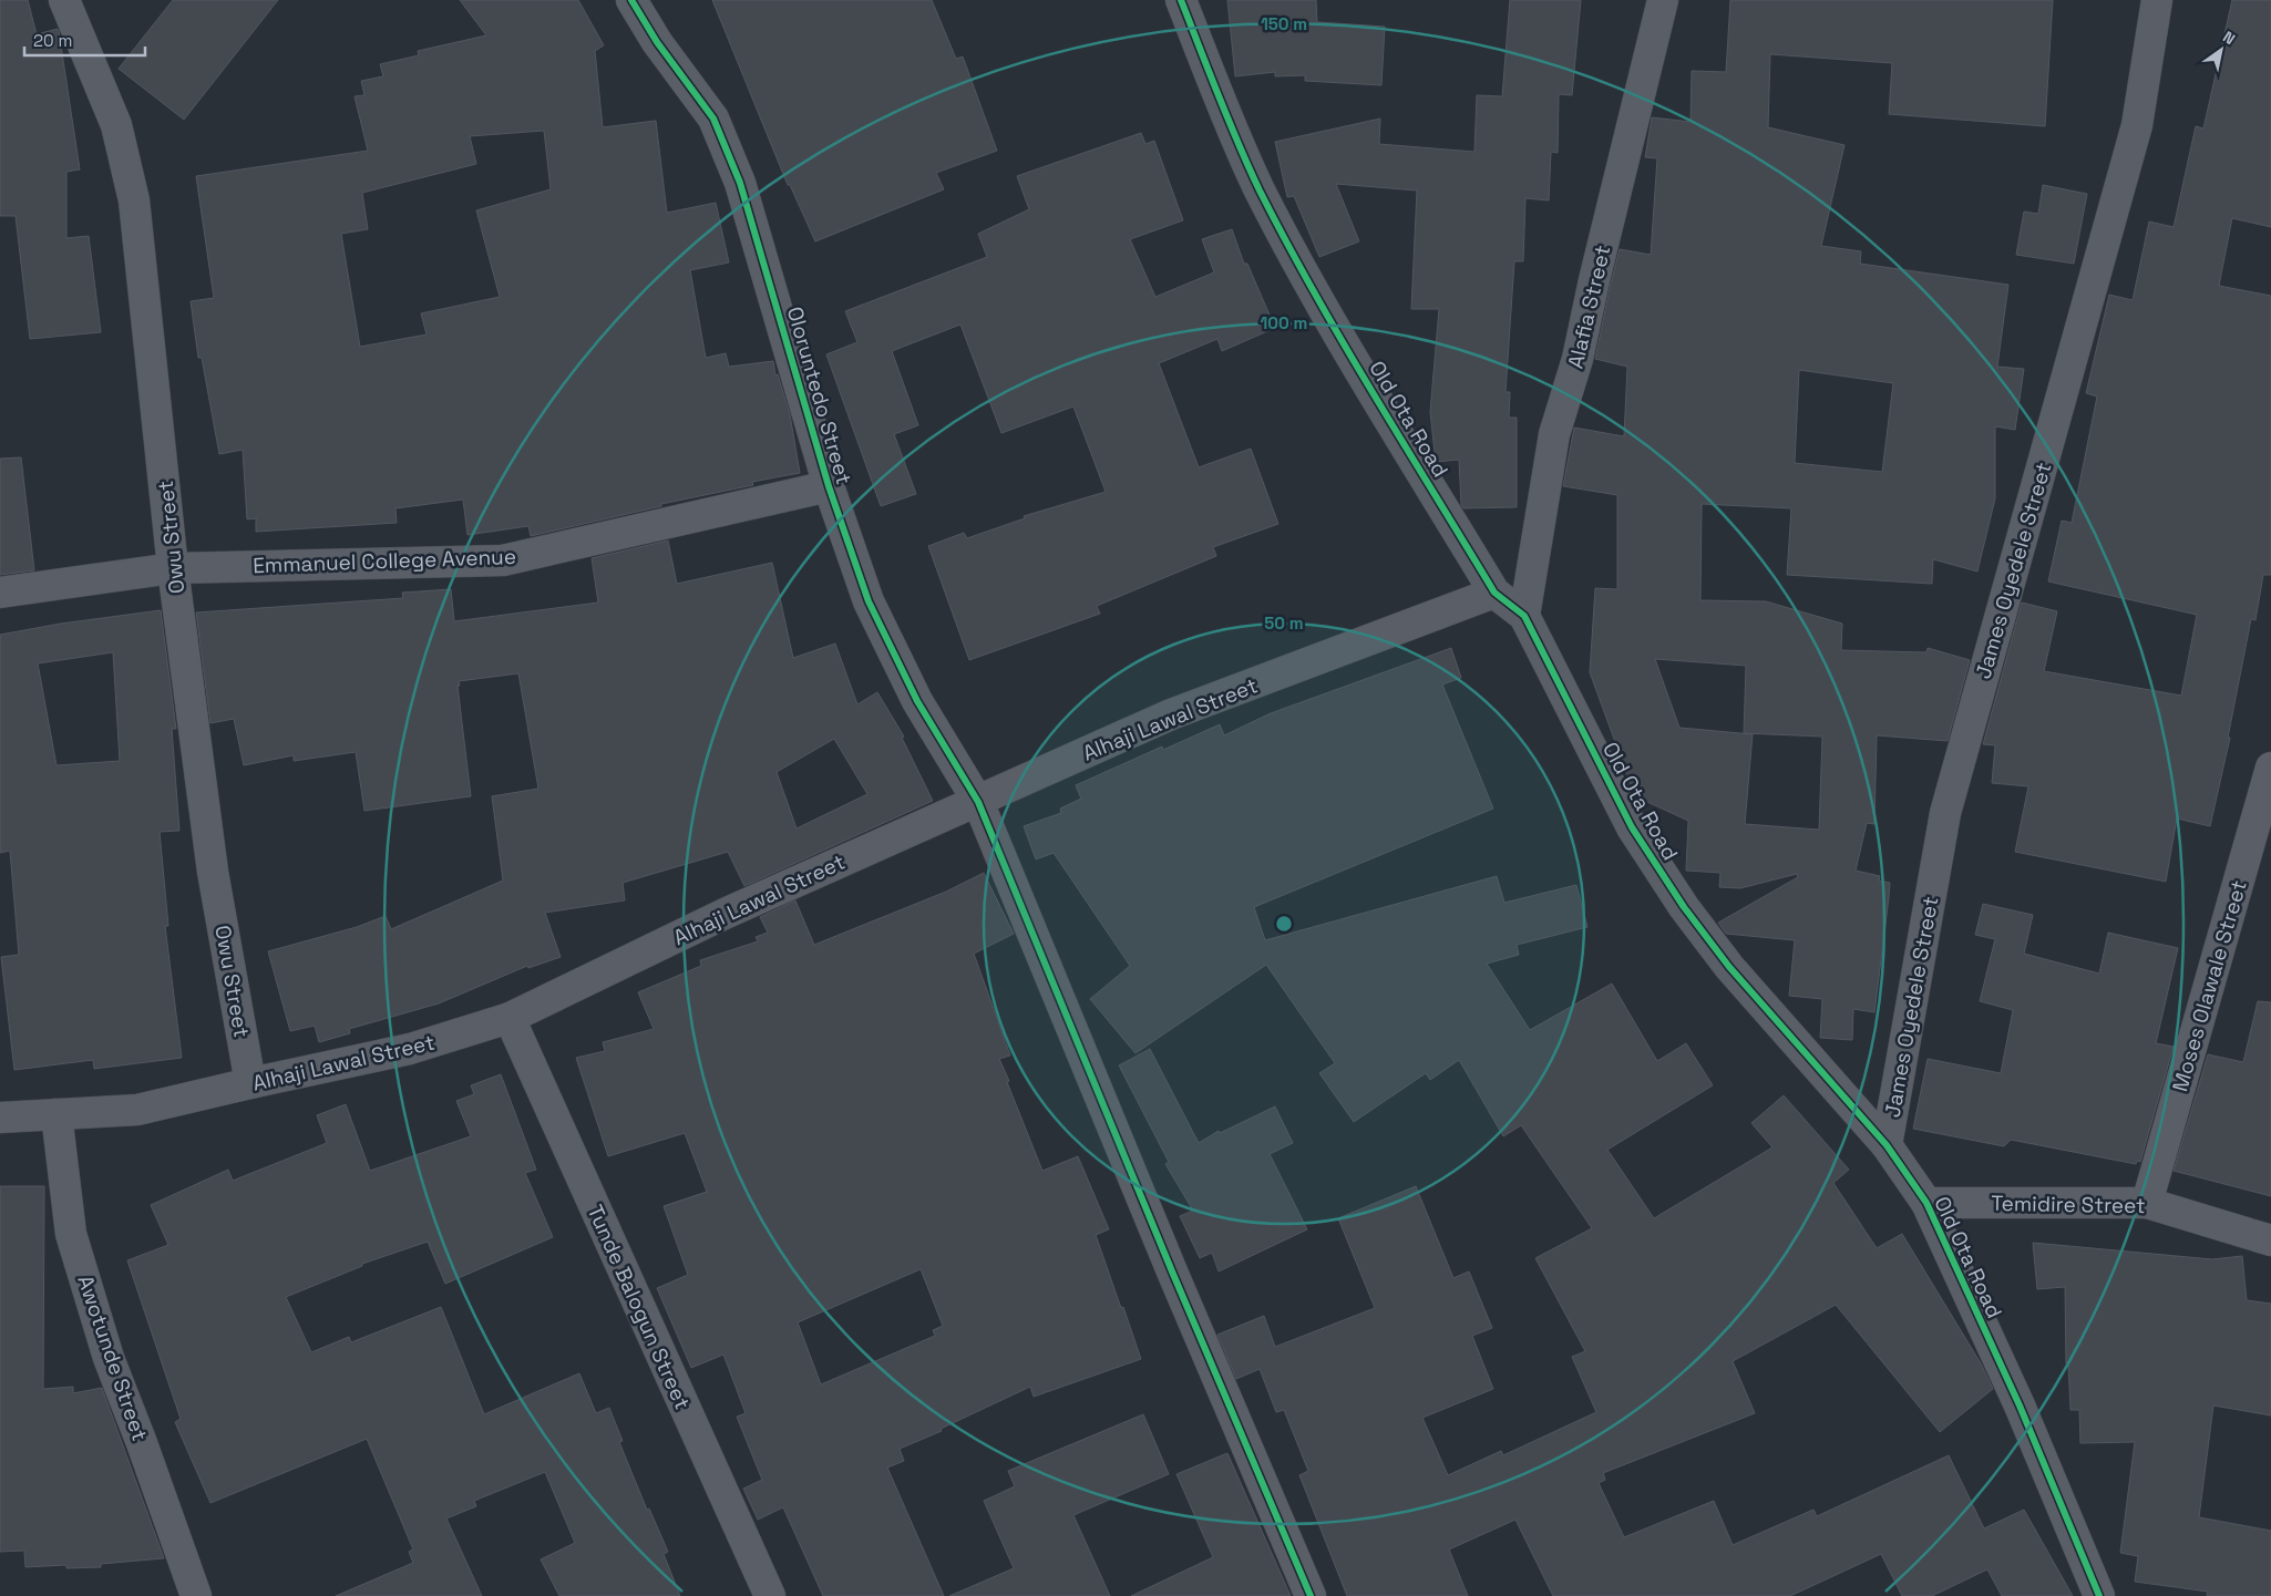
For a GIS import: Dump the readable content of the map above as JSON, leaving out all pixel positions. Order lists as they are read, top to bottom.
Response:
{
  "streets": {
    "street": [
      "Alafia Street",
      "Oloruntedo Street",
      "Old Ota Road",
      "Owu Street",
      "Emmanuel College Avenue",
      "James Oyedele Street",
      "Alhaji Lawal Street",
      "Moses Olawale Street",
      "Temidire Street",
      "Tunde Balogun Street",
      "Awotunde Street"
    ]
  },
  "crossings": [
    ["Alafia Street", "Old Ota Road"],
    ["Oloruntedo Street", "Emmanuel College Avenue"],
    ["Oloruntedo Street", "Alhaji Lawal Street"],
    ["Old Ota Road", "James Oyedele Street"],
    ["Old Ota Road", "Alhaji Lawal Street"],
    ["Old Ota Road", "Temidire Street"],
    ["Owu Street", "Emmanuel College Avenue"],
    ["Owu Street", "Alhaji Lawal Street"],
    ["Alhaji Lawal Street", "Tunde Balogun Street"],
    ["Alhaji Lawal Street", "Awotunde Street"],
    ["Moses Olawale Street", "Temidire Street"]
  ],
  "scale_bar": "20 m",
  "north": "top right",
  "rings": ["150 m", "100 m", "50 m"]
}
